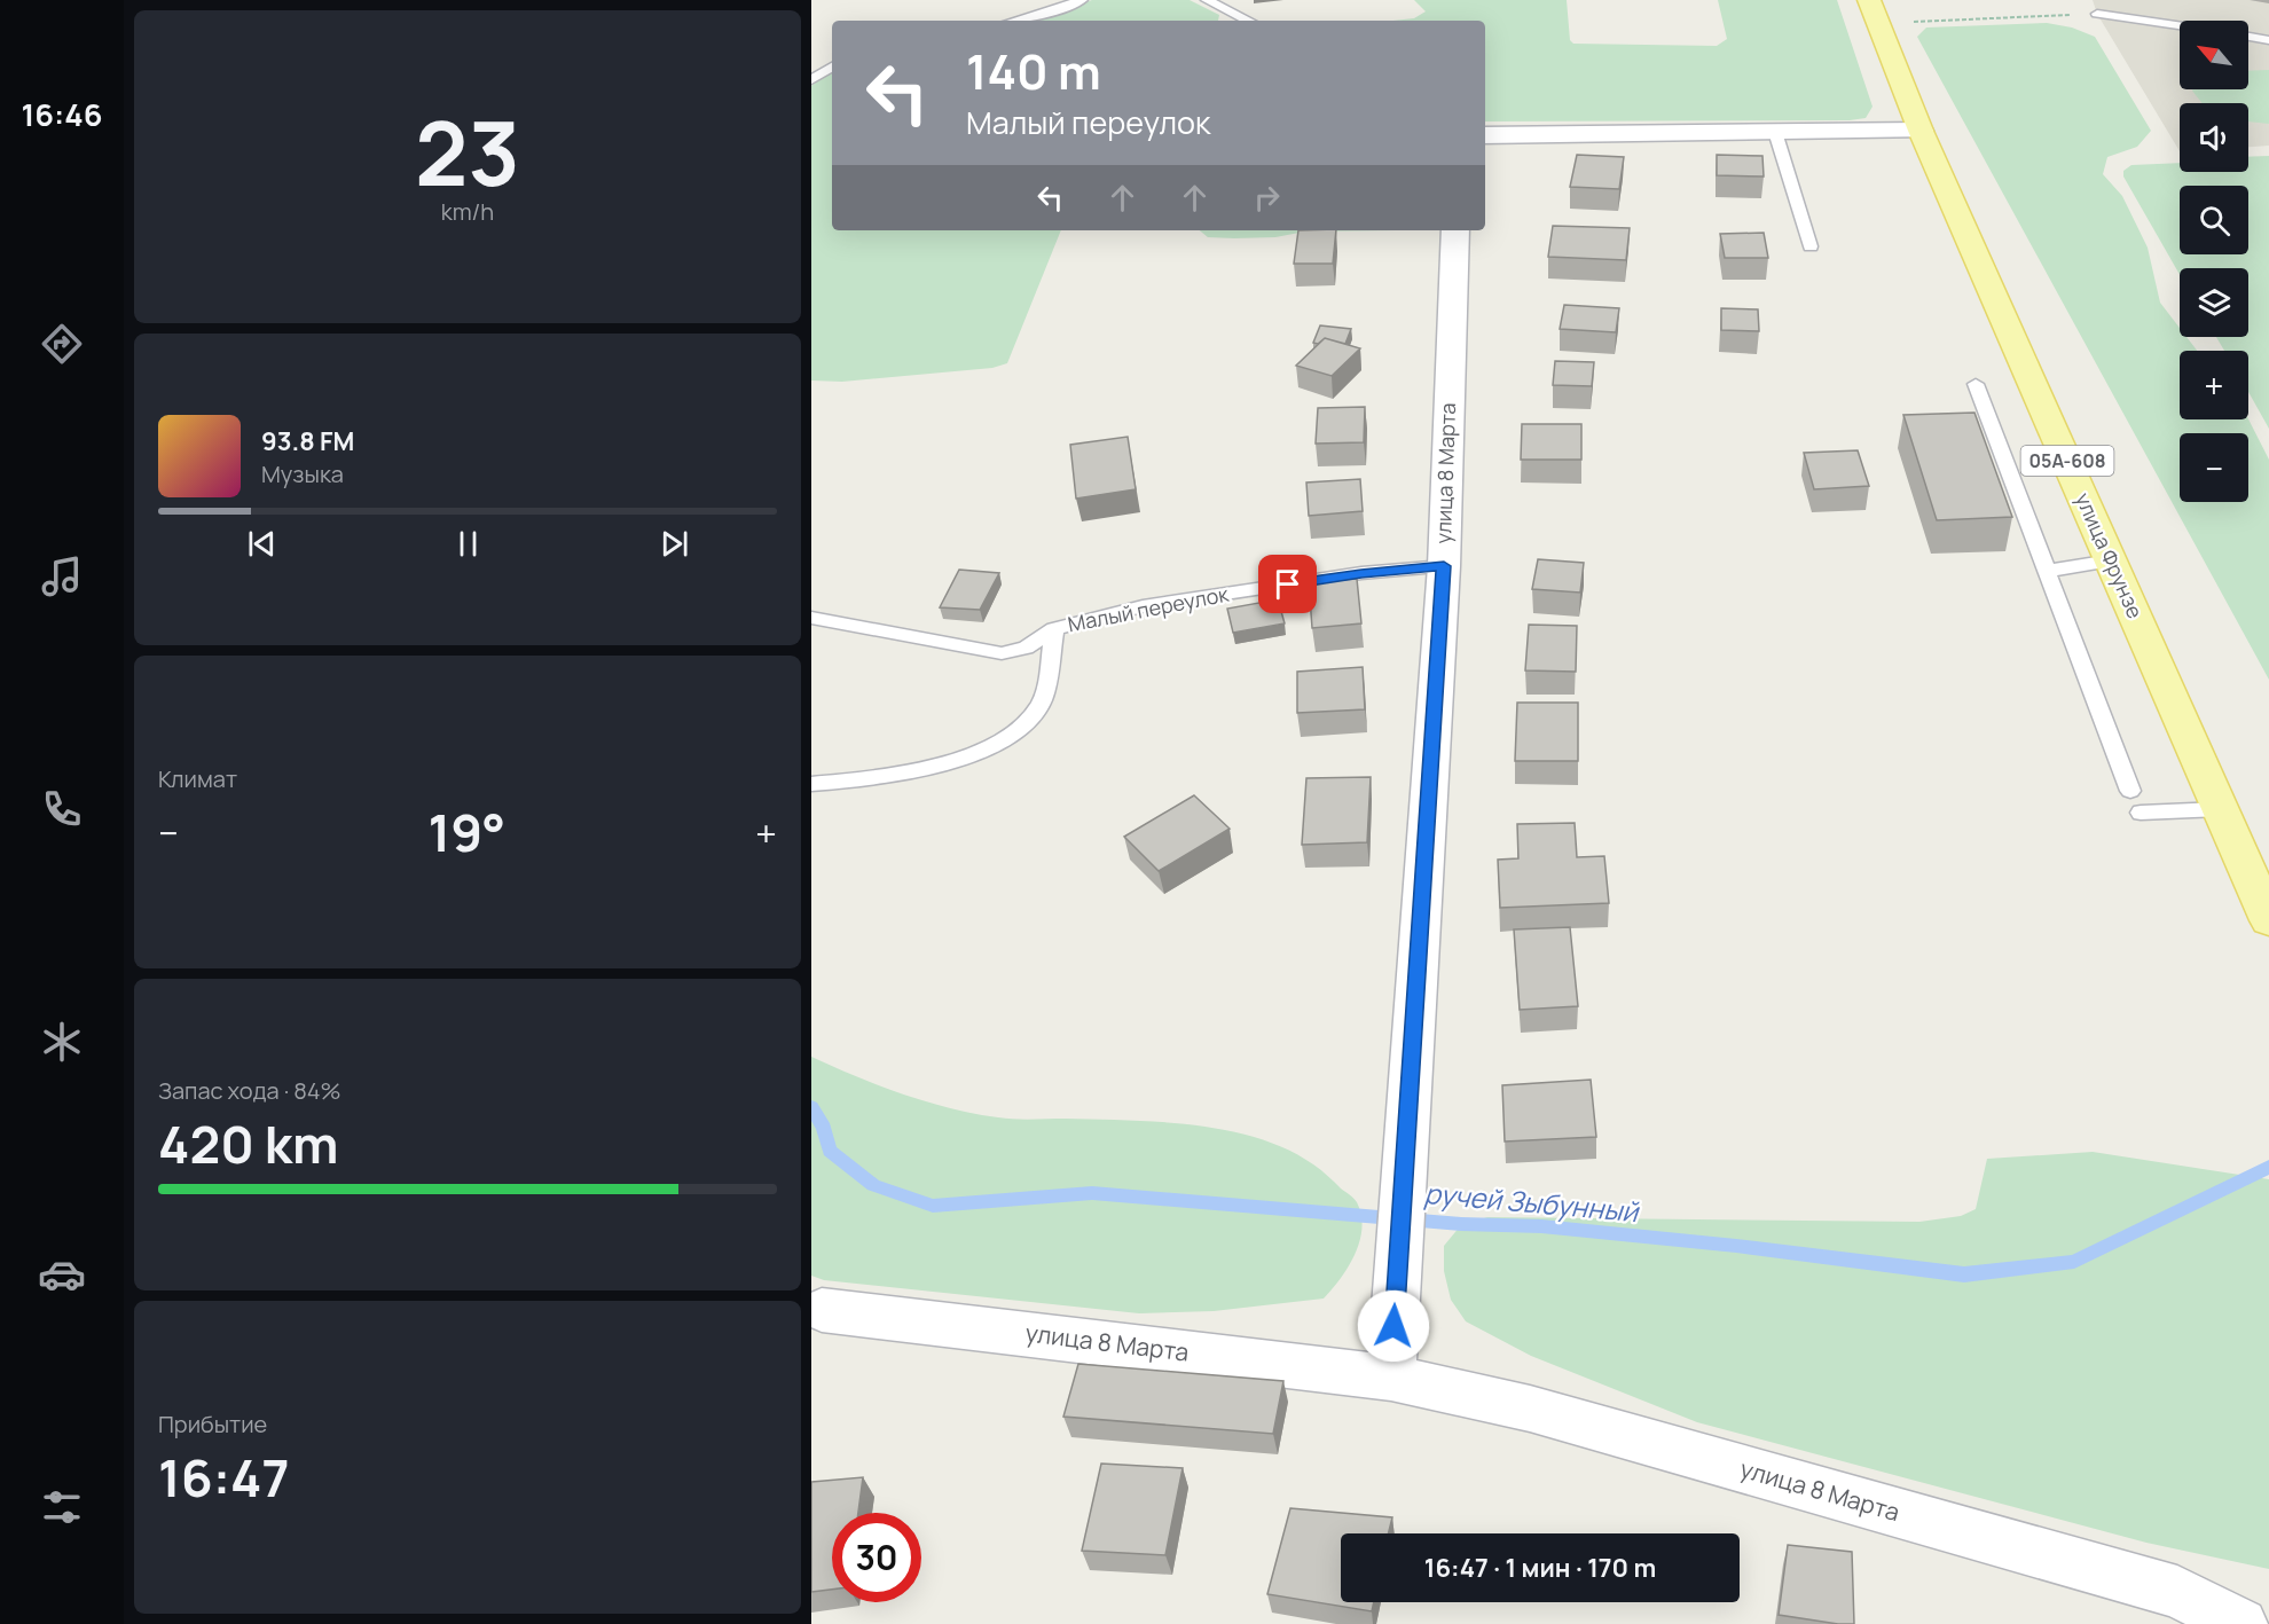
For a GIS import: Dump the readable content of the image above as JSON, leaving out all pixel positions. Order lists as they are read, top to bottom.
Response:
{
  "streets": {
    "main road": ["05А-608", "улица Фрунзе"],
    "street": ["улица 8 Марта"],
    "lane": ["Малый переулок"]
  },
  "crossings": [
    ["улица 8 Марта", "Малый переулок"]
  ],
  "water": ["ручей Зыбунный"],
  "north": "top left",
  "page": {
    "tabs": "16:46",
    "tile": [
      ["23", "km/h"],
      "Климат",
      ["Запас хода · 84%", "420 km"],
      ["Прибытие", "16:47"]
    ],
    "map_buttons": ["+", "−"],
    "turn": ["140 m", "Малый переулок"],
    "song": ["93.8 FM", "Музыка"],
    "heat": ["−", "19°", "+"],
    "limit": "30",
    "trip": "16:47 · 1 мин · 170 m"
  }
}
